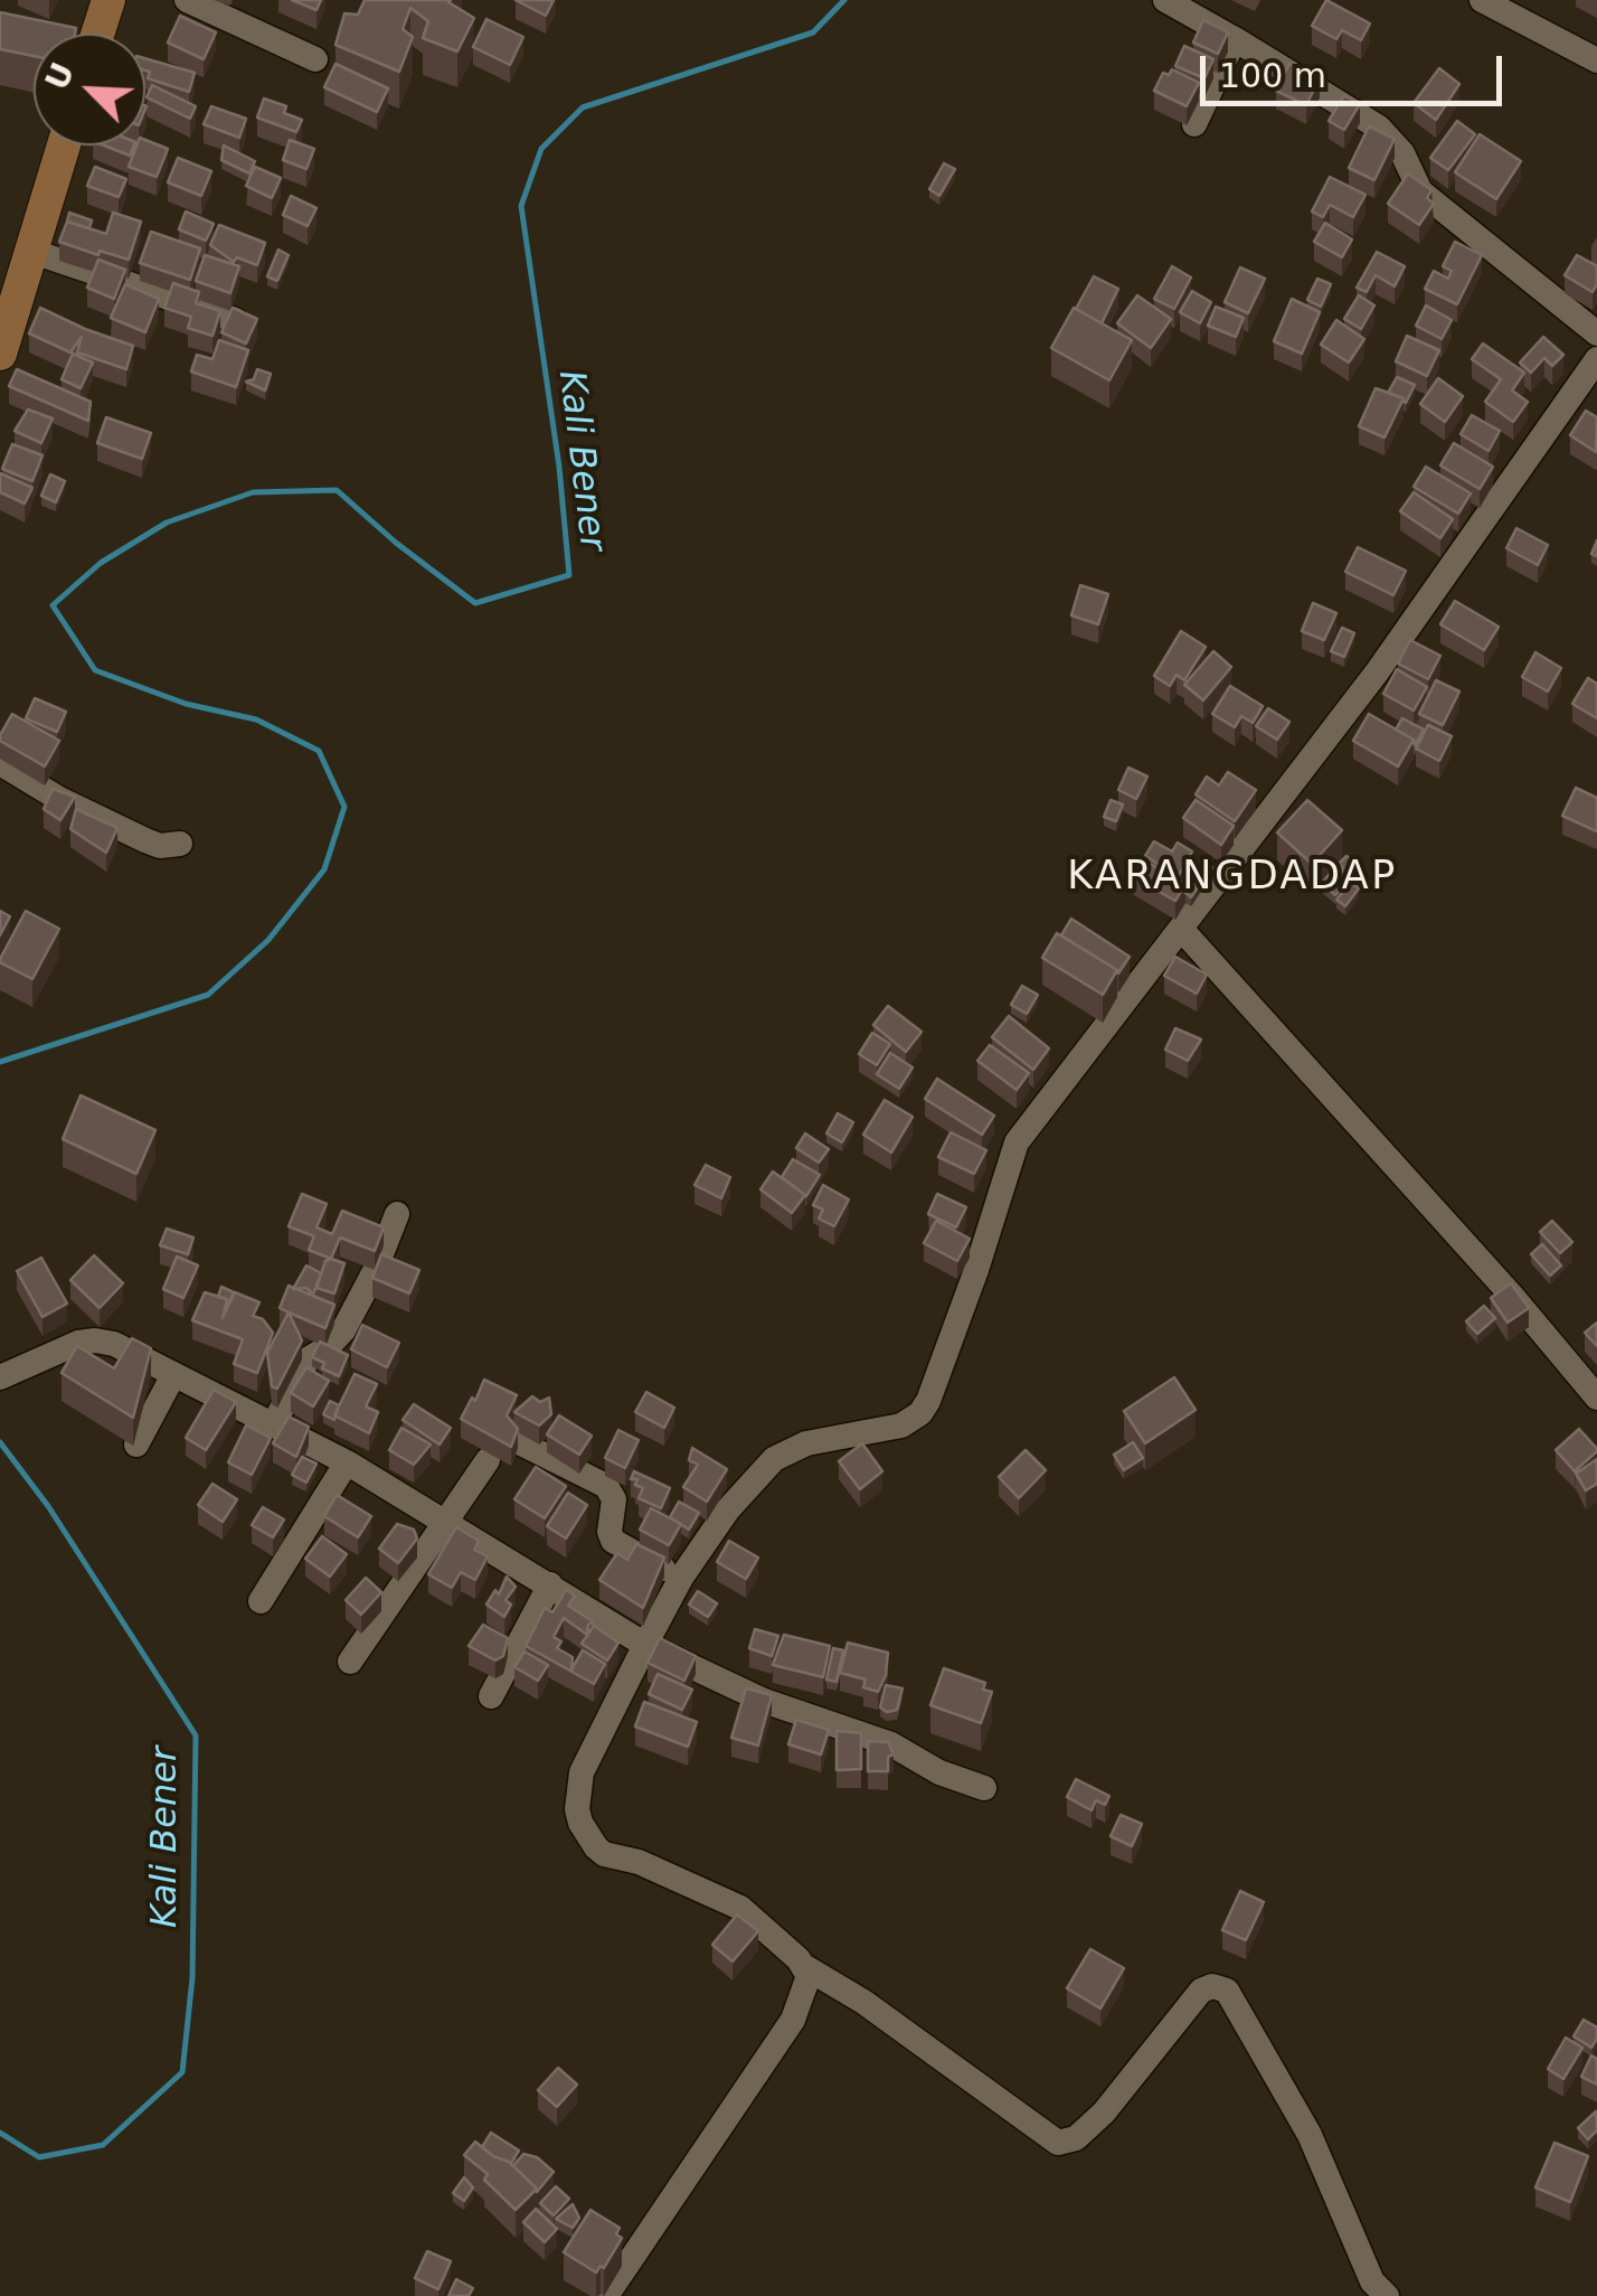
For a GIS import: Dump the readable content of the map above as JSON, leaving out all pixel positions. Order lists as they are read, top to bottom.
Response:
{
  "districts": ["KARANGDADAP"],
  "water": ["Kali Bener"],
  "scale_bar": "100 m",
  "north": "top left"
}
